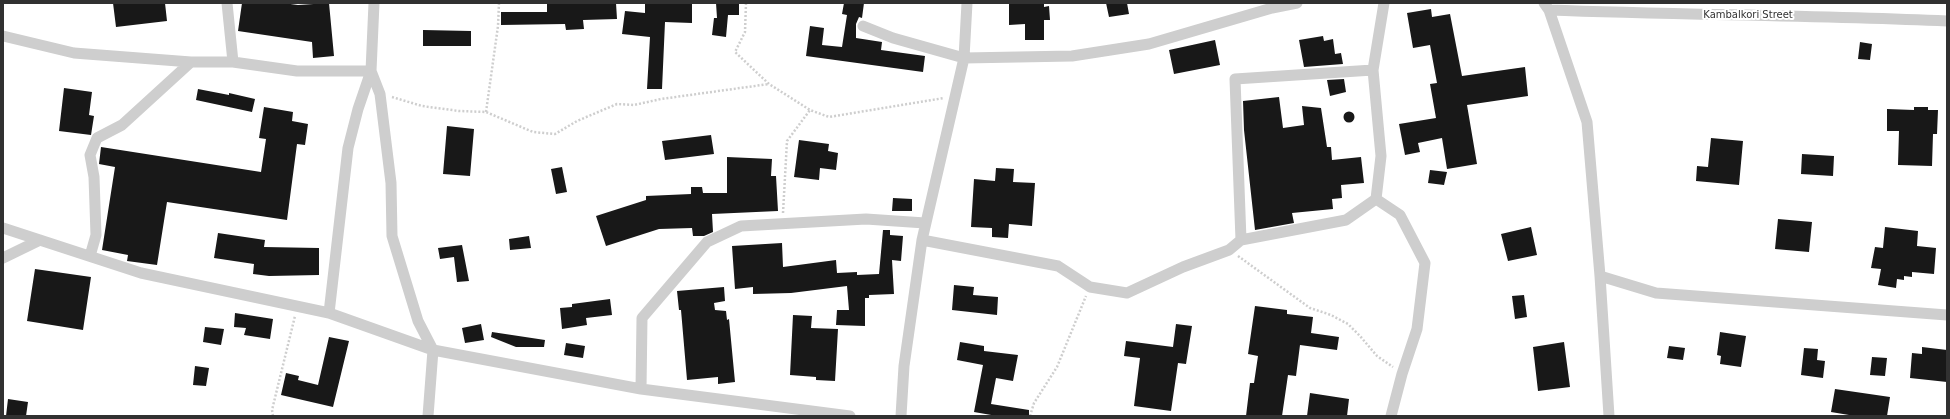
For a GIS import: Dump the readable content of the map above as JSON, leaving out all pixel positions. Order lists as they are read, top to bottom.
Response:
{
  "streets": {
    "street": ["Kambalkori Street"]
  }
}
